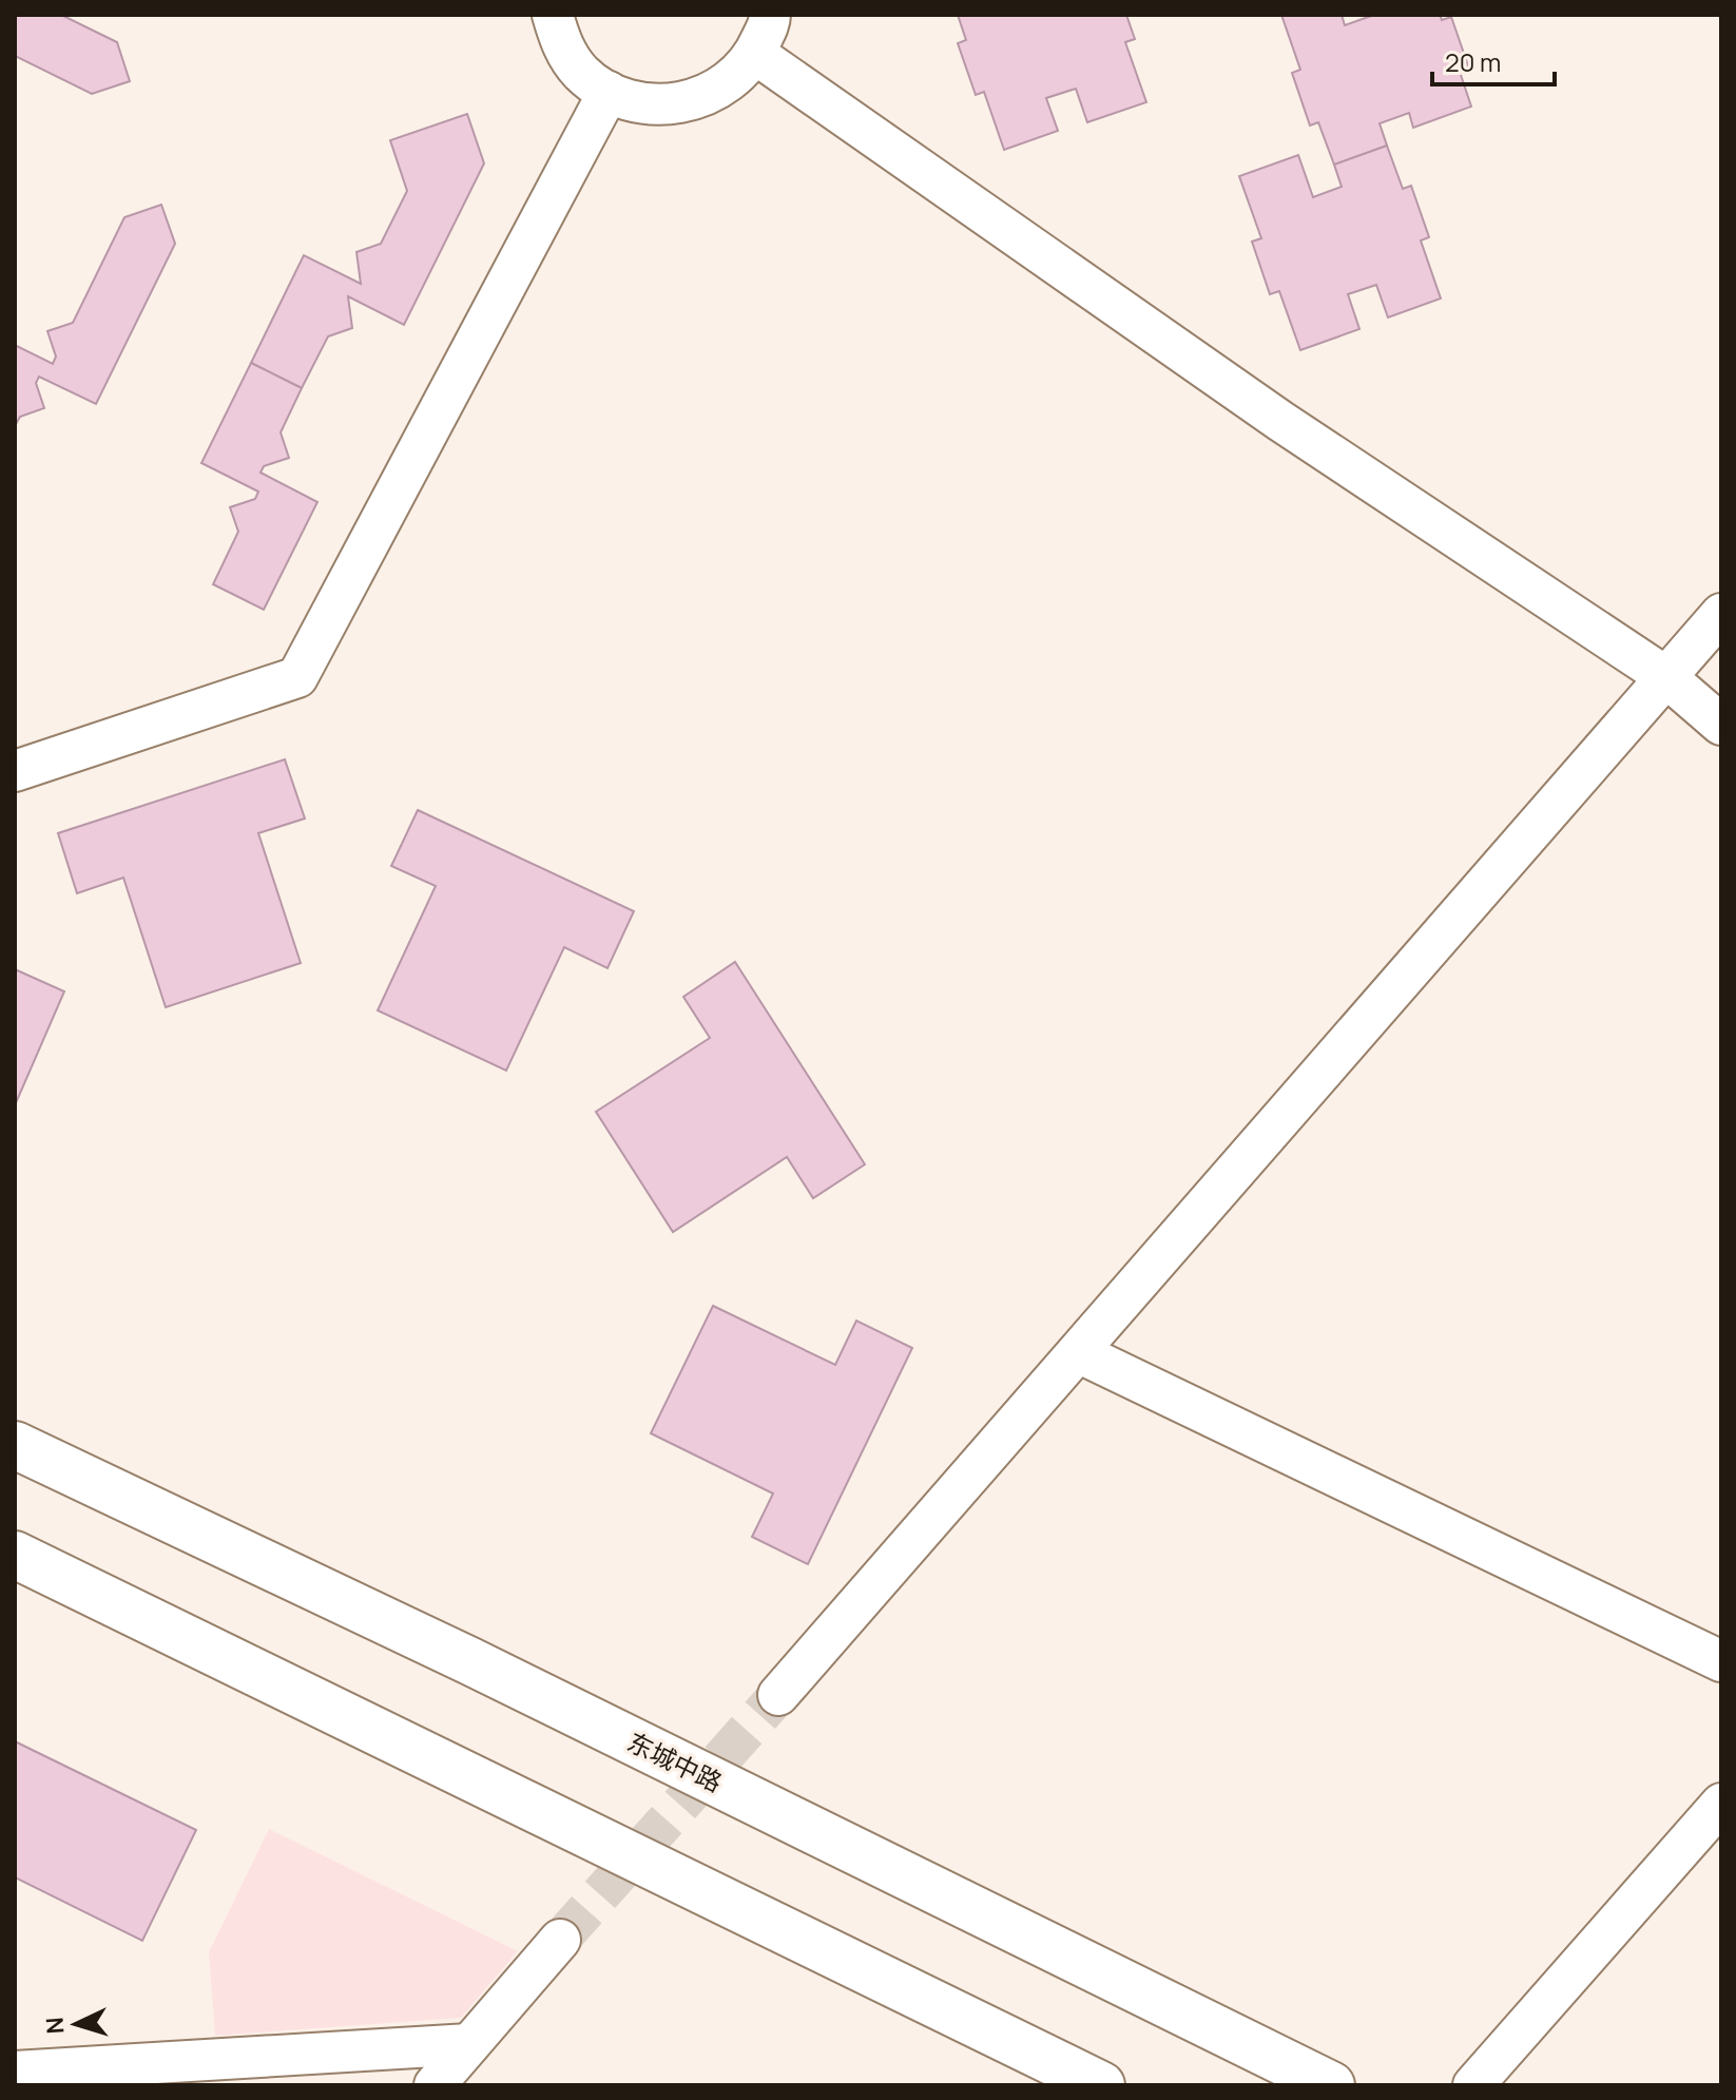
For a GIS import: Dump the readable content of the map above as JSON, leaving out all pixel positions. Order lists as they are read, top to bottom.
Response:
{
  "streets": {
    "main road": ["东城中路"]
  },
  "scale_bar": "20 m",
  "north": "left"
}
